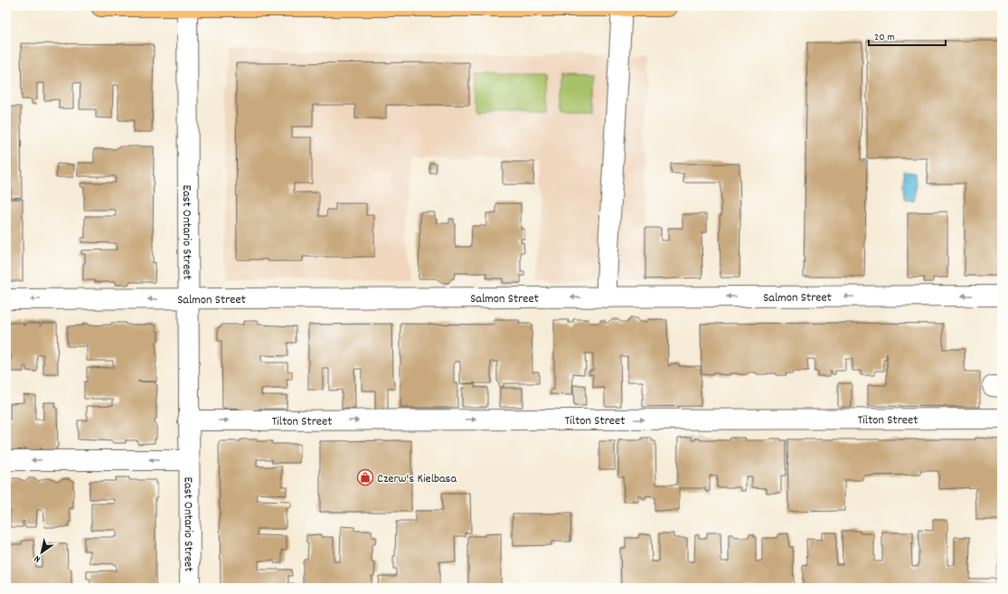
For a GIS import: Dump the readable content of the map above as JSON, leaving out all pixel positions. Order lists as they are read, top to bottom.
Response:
{
  "streets": {
    "street": ["East Ontario Street", "Salmon Street", "Tilton Street"]
  },
  "crossings": [
    ["East Ontario Street", "Salmon Street"],
    ["East Ontario Street", "Tilton Street"]
  ],
  "one_way": ["Salmon Street", "Tilton Street"],
  "places": {
    "shop": ["Czerw's Kielbasa"]
  },
  "scale_bar": "20 m",
  "north": "bottom left"
}
